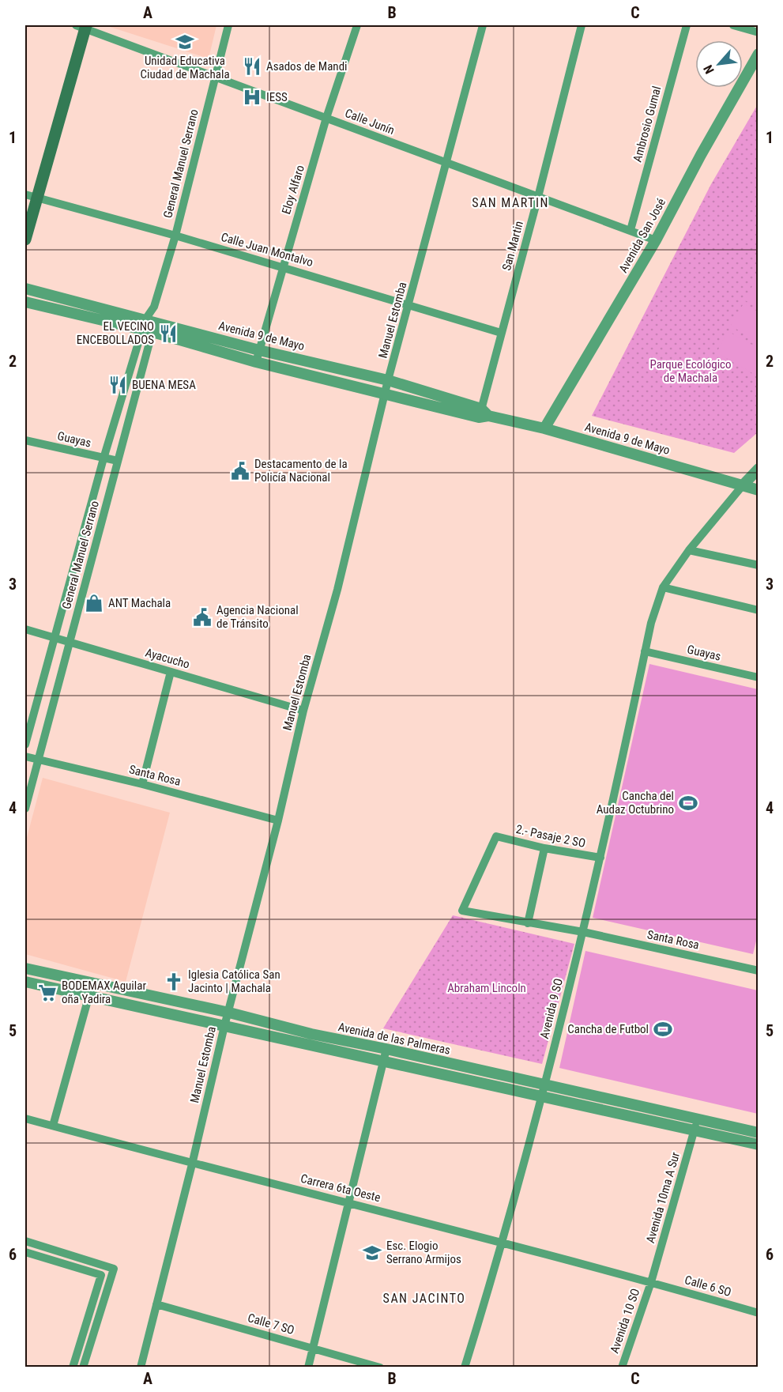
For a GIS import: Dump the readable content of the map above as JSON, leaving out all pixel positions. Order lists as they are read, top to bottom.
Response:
{
  "streets": {
    "street": [
      "Calle Junín",
      "Ambrosio Gumal",
      "General Manuel Serrano",
      "Eloy Alfaro",
      "Avenida San José",
      "San Martin",
      "Calle Juan Montalvo",
      "Manuel Estomba",
      "Avenida 9 de Mayo",
      "Guayas",
      "Ayacucho",
      "Santa Rosa",
      "2.- Pasaje 2 SO",
      "Avenida 9 SO",
      "Avenida de las Palmeras",
      "Carrera 6ta Oeste",
      "Avenida 10ma A Sur",
      "Calle 6 SO",
      "Avenida 10 SO",
      "Calle 7 SO"
    ]
  },
  "crossings": [
    ["Calle Junín", "Ambrosio Gumal"],
    ["Calle Junín", "General Manuel Serrano"],
    ["Calle Junín", "Eloy Alfaro"],
    ["Calle Junín", "Avenida San José"],
    ["Calle Junín", "San Martin"],
    ["Calle Junín", "Manuel Estomba"],
    ["General Manuel Serrano", "Calle Juan Montalvo"],
    ["General Manuel Serrano", "Avenida 9 de Mayo"],
    ["General Manuel Serrano", "Guayas"],
    ["General Manuel Serrano", "Ayacucho"],
    ["General Manuel Serrano", "Santa Rosa"],
    ["Eloy Alfaro", "Calle Juan Montalvo"],
    ["Eloy Alfaro", "Avenida 9 de Mayo"],
    ["Avenida San José", "Avenida 9 de Mayo"],
    ["San Martin", "Calle Juan Montalvo"],
    ["San Martin", "Avenida 9 de Mayo"],
    ["Calle Juan Montalvo", "Manuel Estomba"],
    ["Manuel Estomba", "Avenida 9 de Mayo"],
    ["Manuel Estomba", "Ayacucho"],
    ["Manuel Estomba", "Santa Rosa"],
    ["Manuel Estomba", "Avenida de las Palmeras"],
    ["Manuel Estomba", "Carrera 6ta Oeste"],
    ["Manuel Estomba", "Calle 7 SO"],
    ["Avenida 9 de Mayo", "Avenida 9 SO"],
    ["Guayas", "Avenida 9 SO"],
    ["Santa Rosa", "2.- Pasaje 2 SO"],
    ["Santa Rosa", "Avenida 9 SO"],
    ["2.- Pasaje 2 SO", "Avenida 9 SO"],
    ["Avenida 9 SO", "Avenida de las Palmeras"],
    ["Avenida 9 SO", "Carrera 6ta Oeste"],
    ["Avenida de las Palmeras", "Avenida 10ma A Sur"],
    ["Carrera 6ta Oeste", "Avenida 10ma A Sur"],
    ["Carrera 6ta Oeste", "Calle 6 SO"],
    ["Carrera 6ta Oeste", "Avenida 10 SO"],
    ["Avenida 10ma A Sur", "Calle 6 SO"],
    ["Avenida 10ma A Sur", "Avenida 10 SO"],
    ["Calle 6 SO", "Avenida 10 SO"]
  ],
  "districts": ["SAN MARTIN", "SAN JACINTO"],
  "parks": ["Parque Ecológico de Machala", "Abraham Lincoln"],
  "places": {
    "school or university": ["Unidad Educativa Ciudad de Machala", "Esc. Elogio Serrano Armijos"],
    "restaurant": ["Asados de Mandi", "EL VECINO ENCEBOLLADOS", "BUENA MESA"],
    "hospital": ["IESS"],
    "public building": ["Destacamento de la Policía Nacional", "Agencia Nacional de Tránsito"],
    "shop": ["ANT Machala"],
    "sports": ["Cancha del Audaz Octubrino", "Cancha de Futbol"],
    "church": ["Iglesia Católica San Jacinto | Machala"],
    "supermarket": ["BODEMAX Aguilar oña Yadira"]
  },
  "north": "bottom left",
  "grid": {
    "columns": ["A", "B", "C"],
    "rows": [
      "1",
      "2",
      "3",
      "4",
      "5",
      "6"
    ]
  }
}
